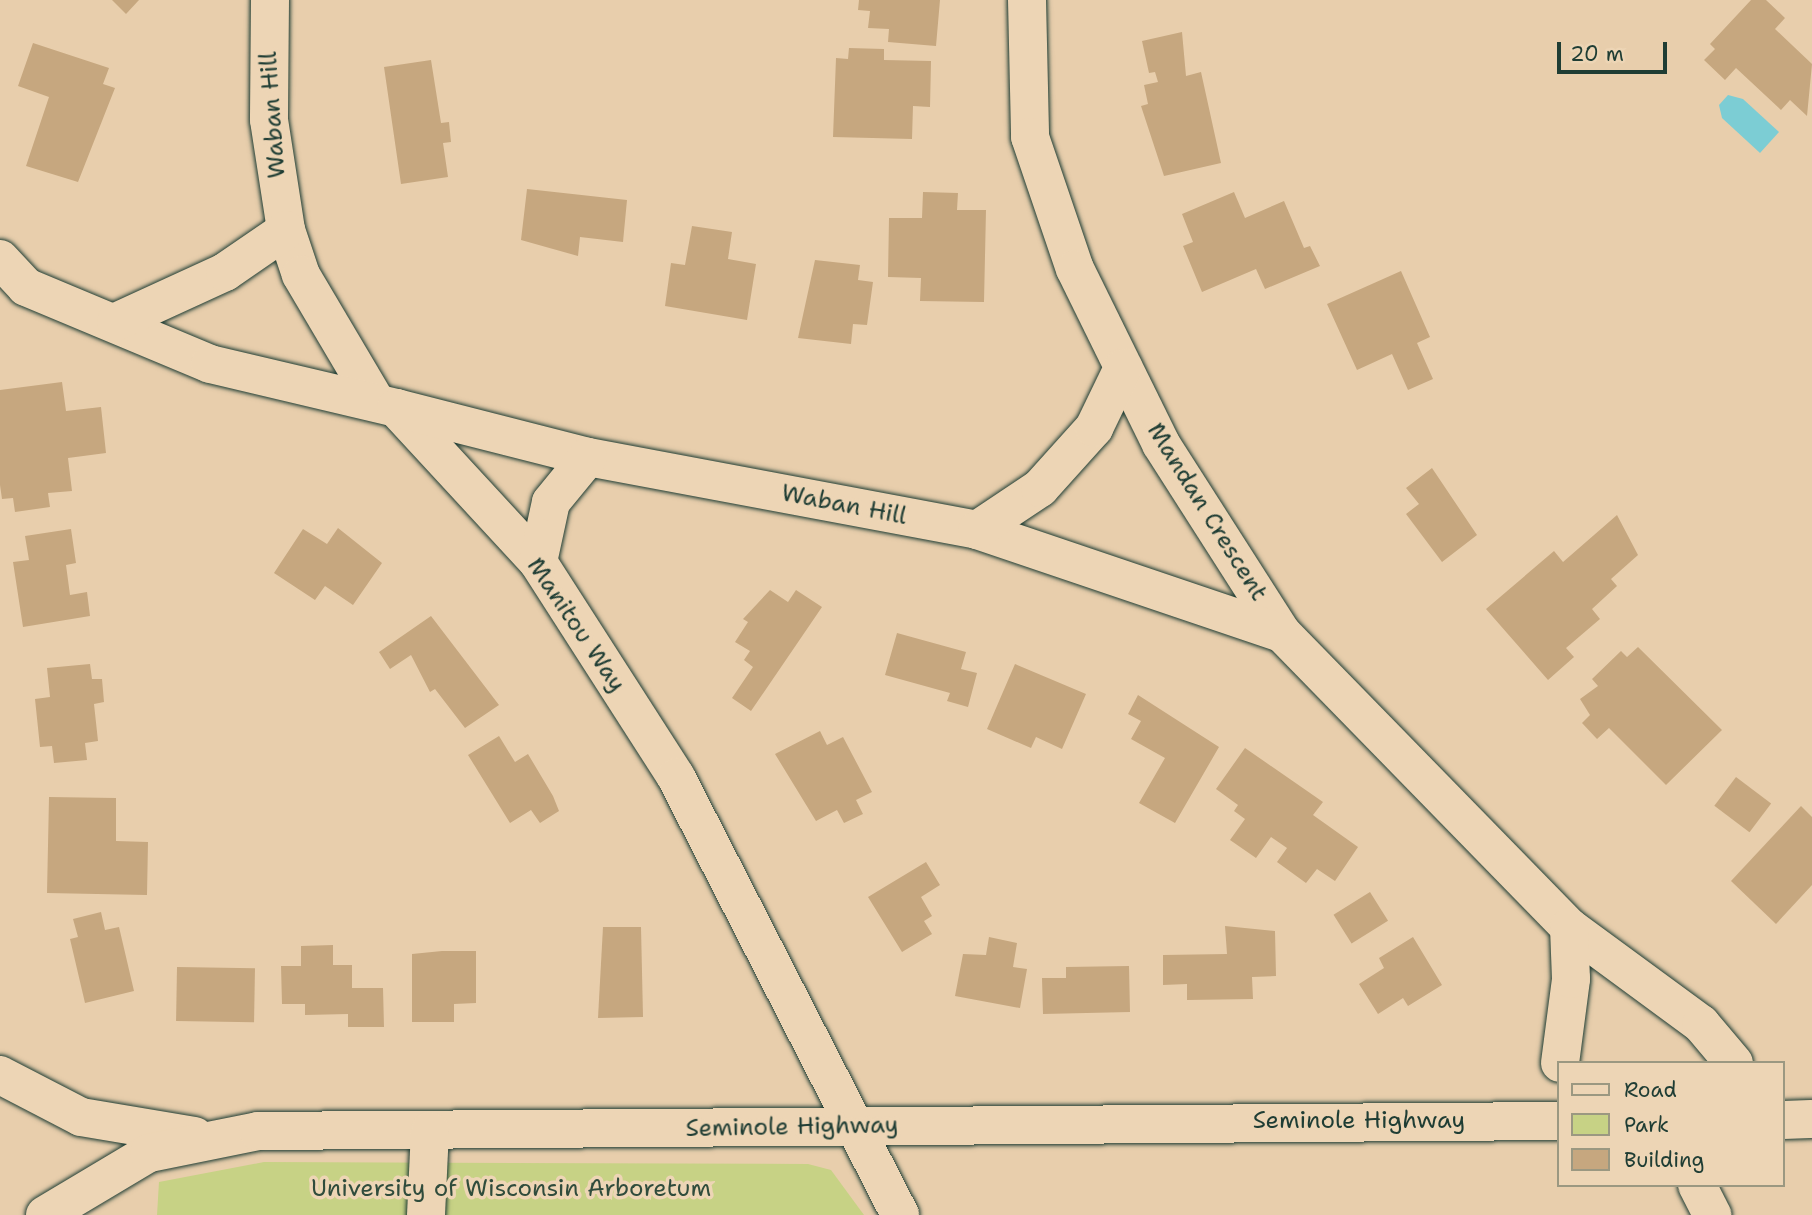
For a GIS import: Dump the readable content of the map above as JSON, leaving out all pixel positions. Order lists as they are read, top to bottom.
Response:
{
  "streets": {
    "street": [
      "Waban Hill",
      "Mandan Crescent",
      "Manitou Way",
      "Seminole Highway"
    ]
  },
  "crossings": [
    ["Waban Hill", "Mandan Crescent"],
    ["Waban Hill", "Manitou Way"],
    ["Manitou Way", "Seminole Highway"]
  ],
  "parks": ["University of Wisconsin Arboretum"],
  "legend": ["Road", "Park", "Building"],
  "scale_bar": "20 m"
}
